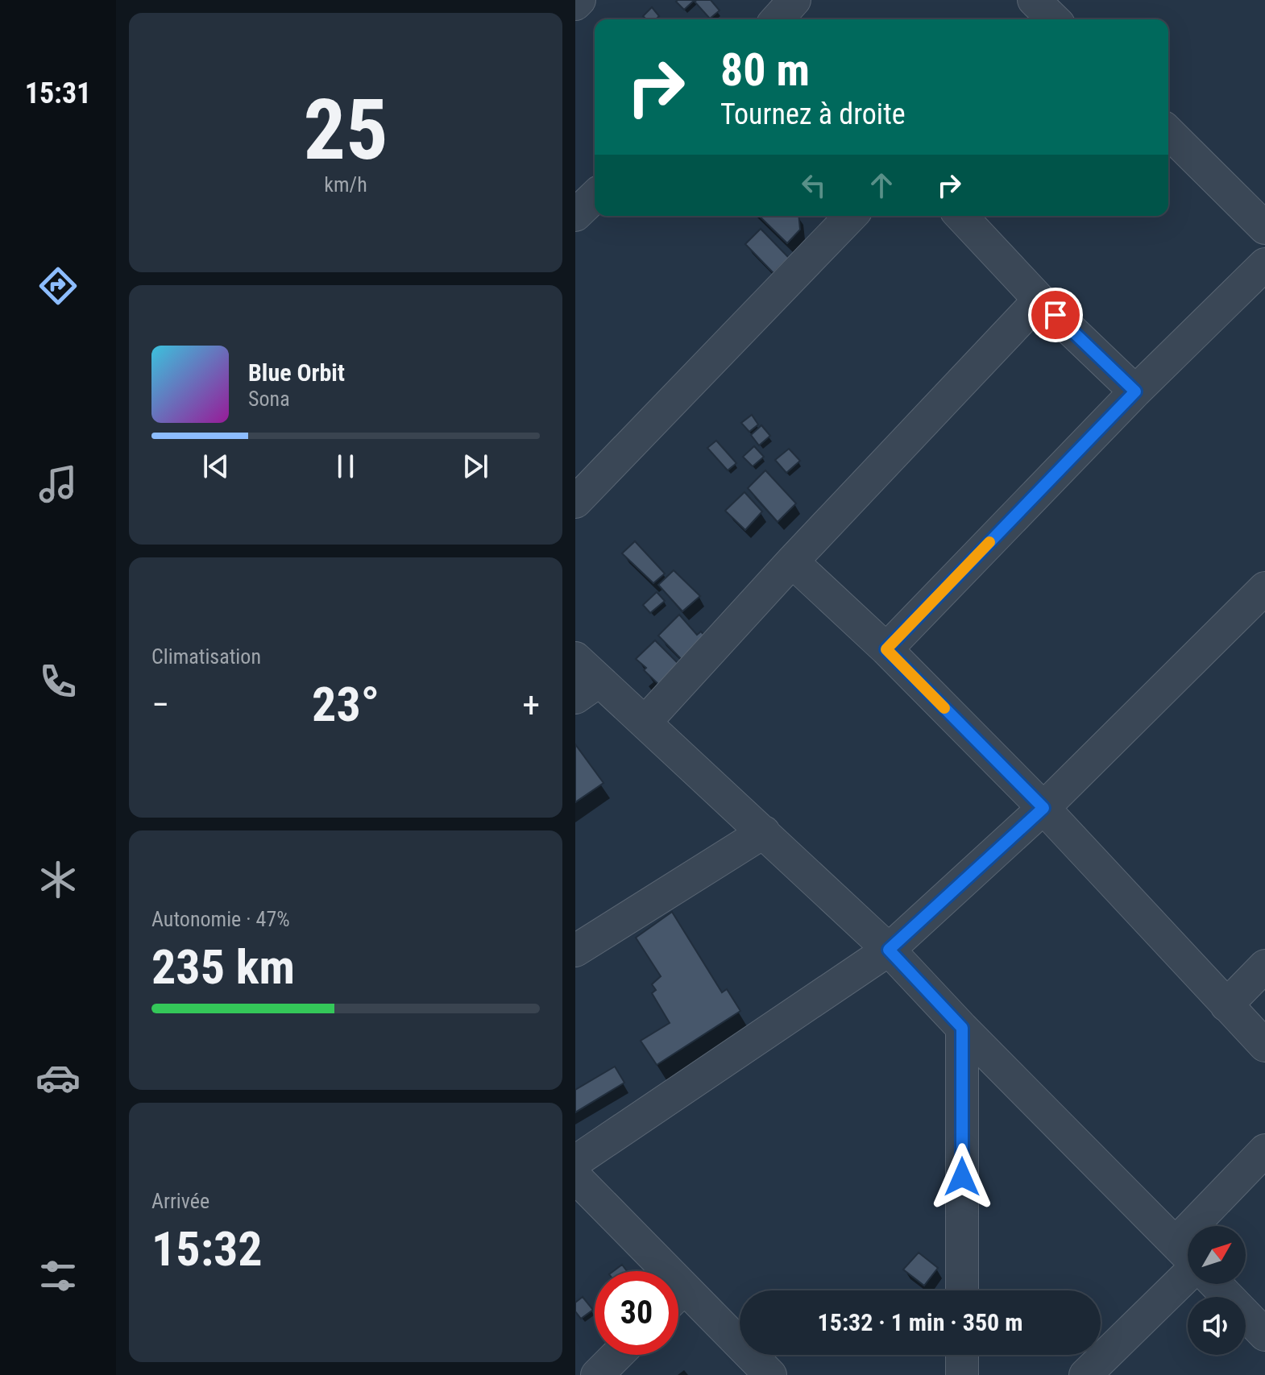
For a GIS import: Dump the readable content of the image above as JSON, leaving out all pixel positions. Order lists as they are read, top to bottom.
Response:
{
  "north": "top right",
  "page": {
    "tabs": "15:31",
    "tile": [
      ["25", "km/h"],
      "Climatisation",
      ["Autonomie · 47%", "235 km"],
      ["Arrivée", "15:32"]
    ],
    "turn": ["80 m", "Tournez à droite"],
    "song": ["Blue Orbit", "Sona"],
    "heat": ["−", "23°", "+"],
    "limit": "30",
    "trip": "15:32 · 1 min · 350 m"
  }
}
